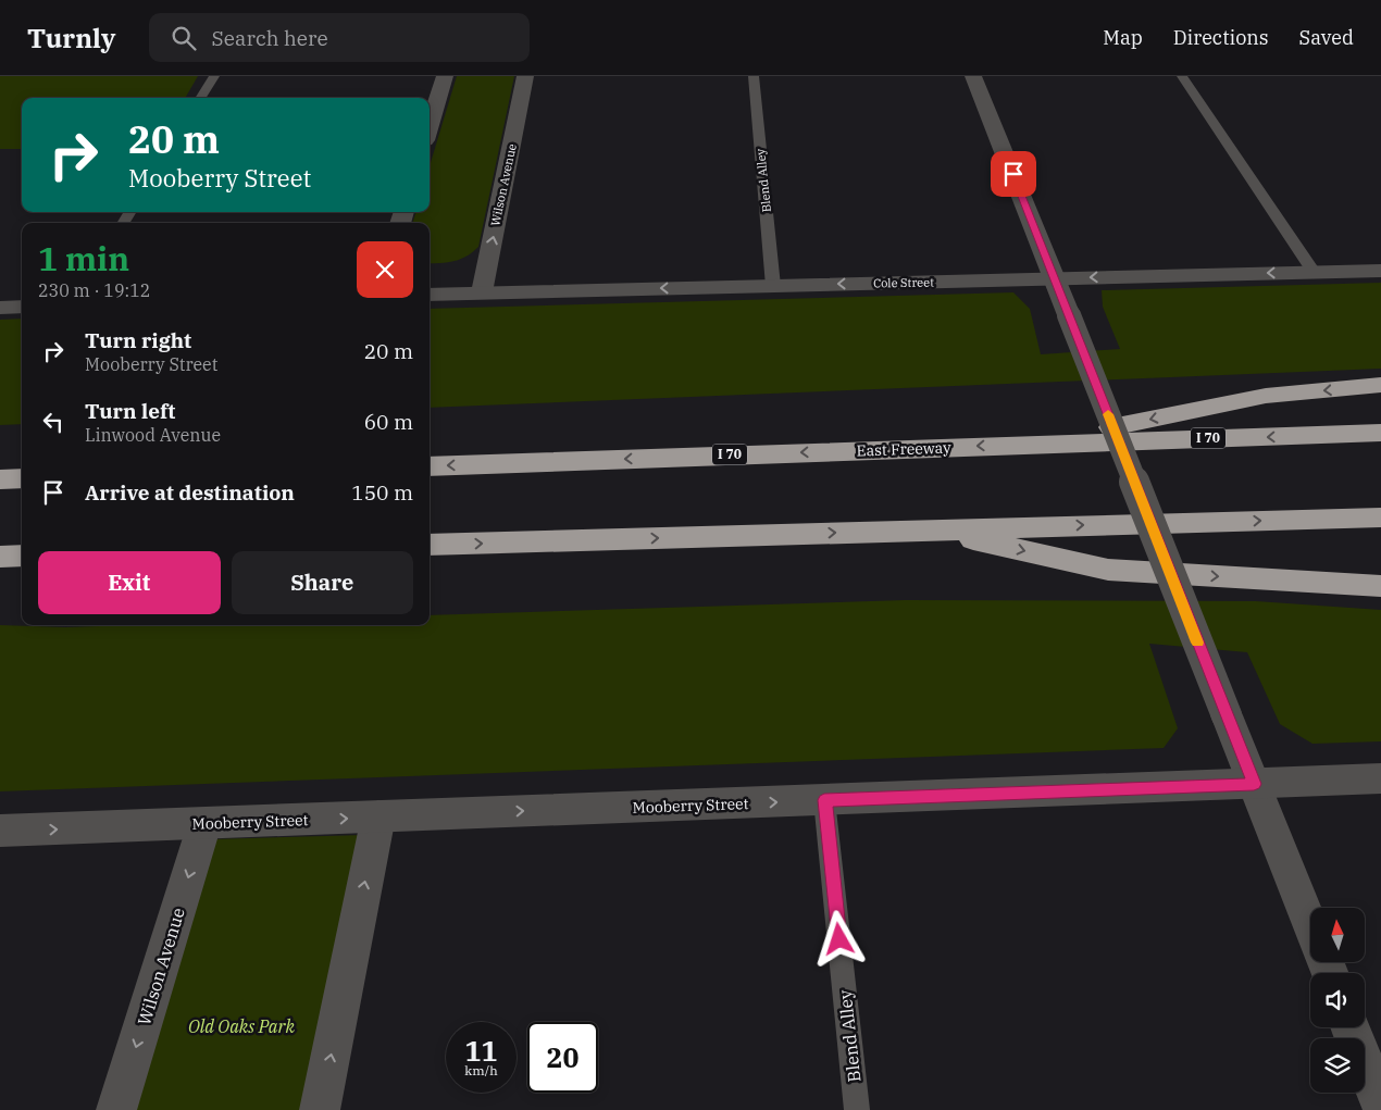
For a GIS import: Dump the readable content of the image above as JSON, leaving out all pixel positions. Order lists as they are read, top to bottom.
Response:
{
  "streets": {
    "highway": ["I 70", "East Freeway"],
    "street": ["Wilson Avenue", "Cole Street", "Mooberry Street"],
    "lane": ["Blend Alley"]
  },
  "crossings": [
    ["Blend Alley", "Cole Street"],
    ["Blend Alley", "Mooberry Street"],
    ["Wilson Avenue", "Cole Street"],
    ["Wilson Avenue", "Mooberry Street"]
  ],
  "one_way": ["Cole Street", "Mooberry Street"],
  "parks": ["Old Oaks Park"],
  "north": "top",
  "page": {
    "header": "Turnly",
    "search": "Search here",
    "nav": ["Map", "Directions", "Saved"],
    "turn": ["20 m", "Mooberry Street"],
    "heading": ["1 min", "230 m · 19:12"],
    "list": [
      {
        "name": "Turn right",
        "note": "Mooberry Street",
        "value": "20 m"
      },
      {
        "name": "Turn left",
        "note": "Linwood Avenue",
        "value": "60 m"
      },
      {
        "name": "Arrive at destination",
        "value": "150 m"
      }
    ],
    "buttons": ["Exit", "Share"],
    "speed": "11 km/h",
    "limit": "20"
  }
}
